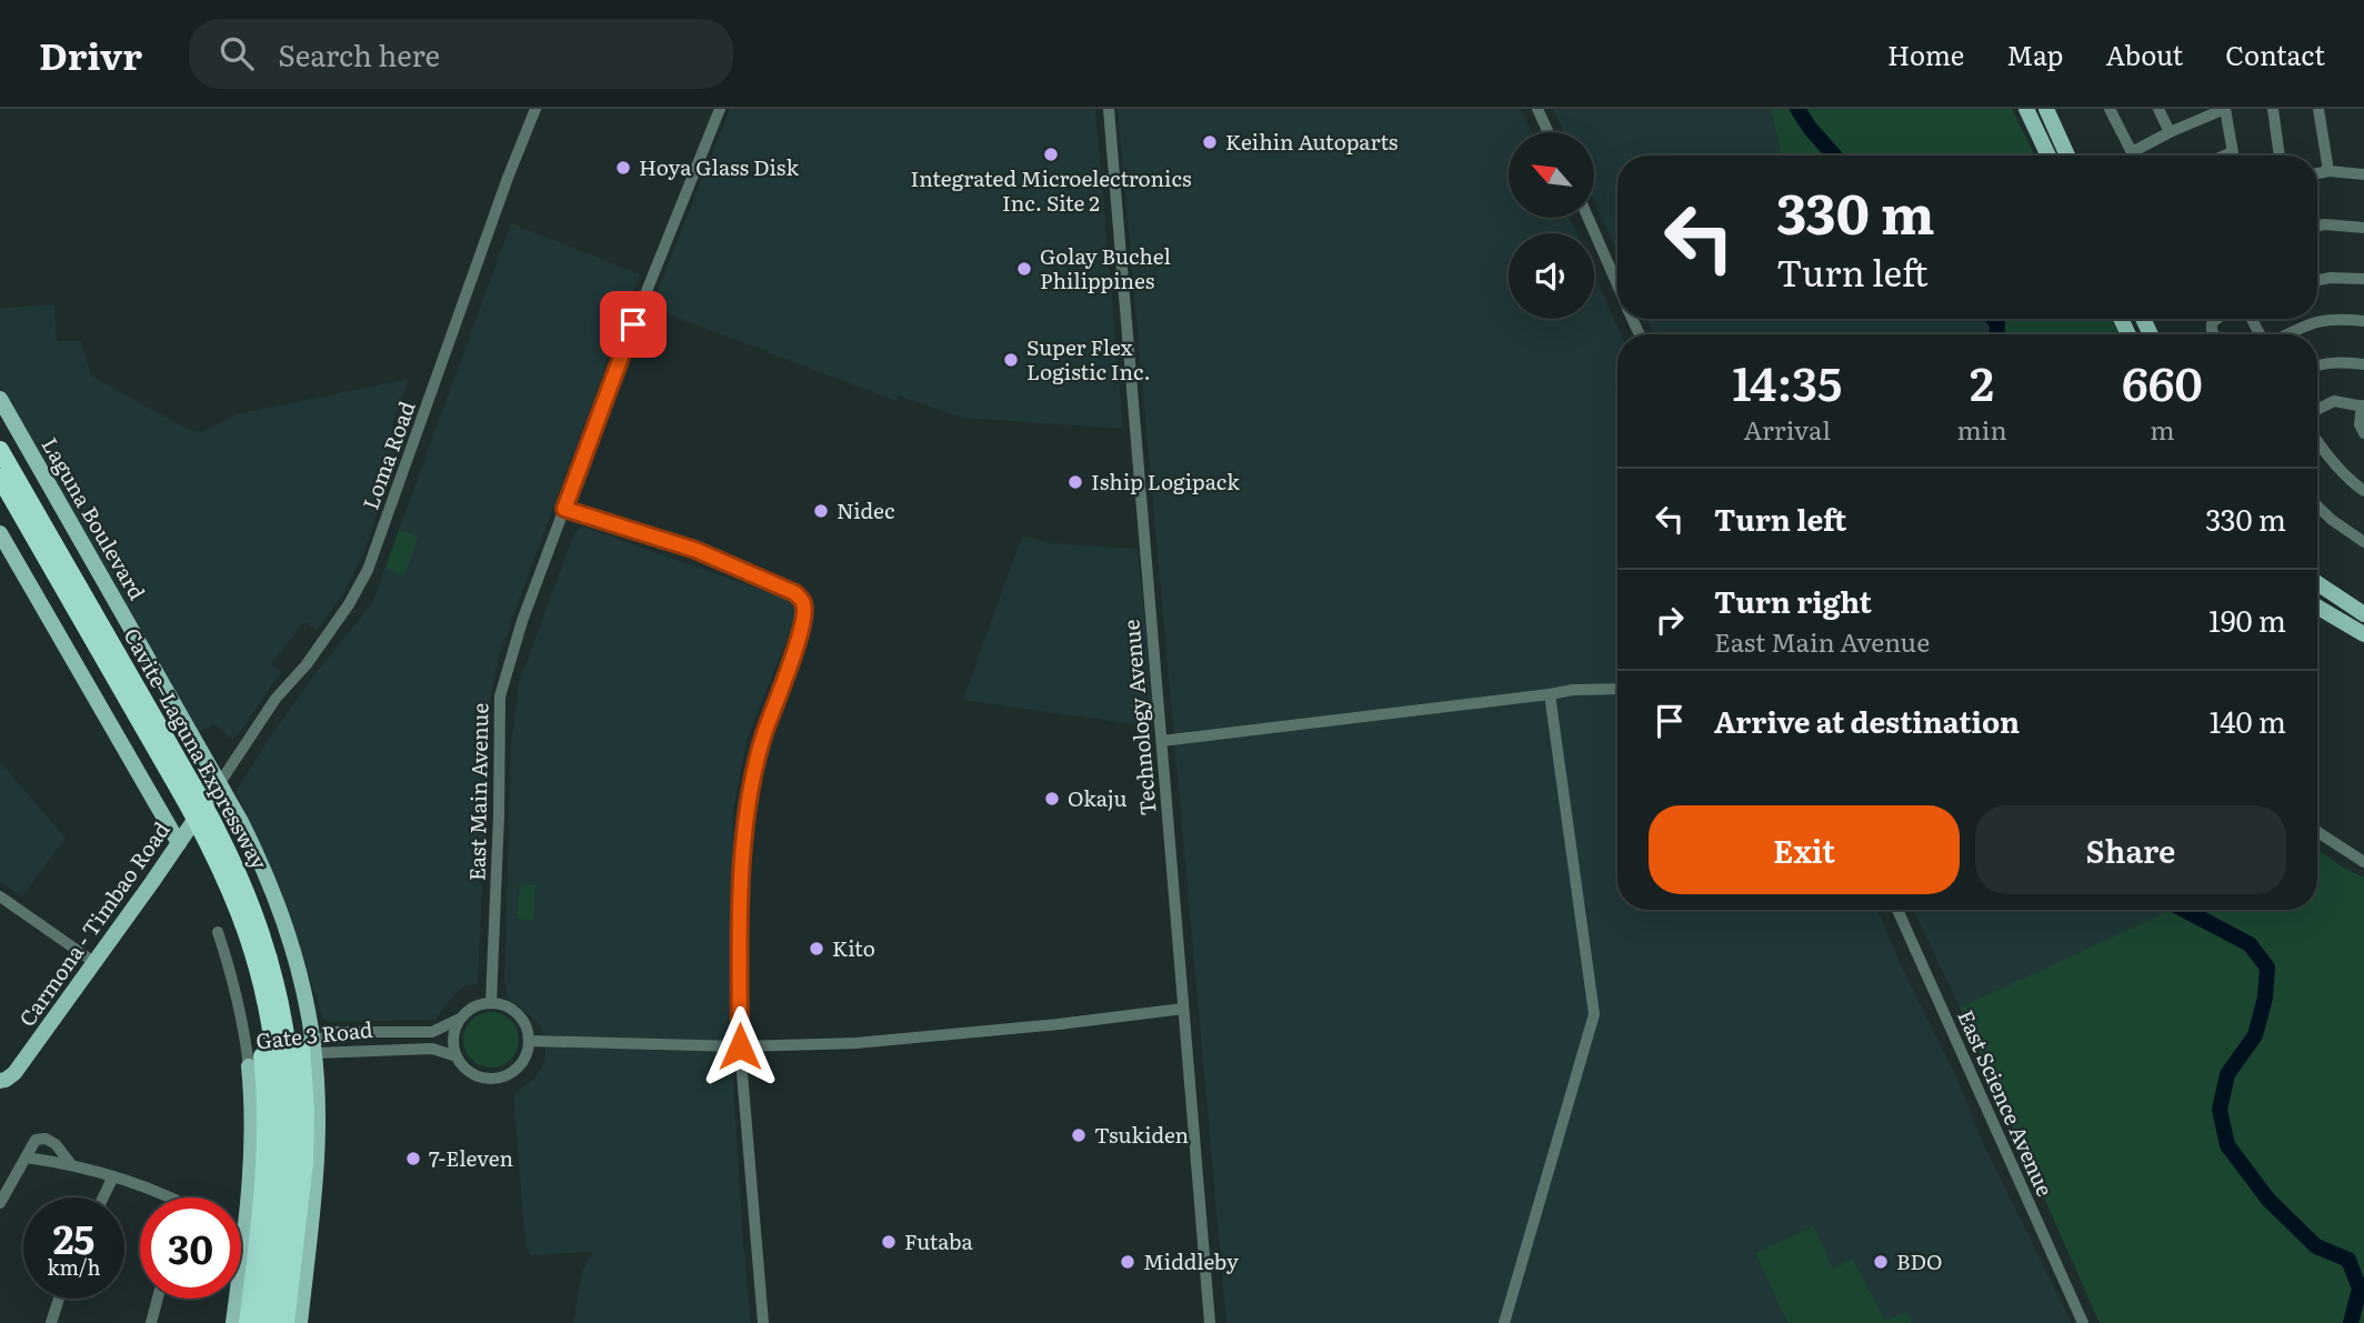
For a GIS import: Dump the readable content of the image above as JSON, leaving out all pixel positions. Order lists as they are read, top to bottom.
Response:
{
  "streets": {
    "highway": ["Cavite–Laguna Expressway"],
    "main road": ["Laguna Boulevard", "Carmona - Timbao Road", "Gate 3 Road"],
    "street": [
      "Loma Road",
      "Technology Avenue",
      "East Main Avenue",
      "East Science Avenue"
    ]
  },
  "crossings": [
    ["Loma Road", "Laguna Boulevard"],
    ["Loma Road", "Carmona - Timbao Road"],
    ["Laguna Boulevard", "Carmona - Timbao Road"],
    ["Laguna Boulevard", "Gate 3 Road"],
    ["East Main Avenue", "Gate 3 Road"]
  ],
  "places": [
    "Keihin Autoparts",
    "Integrated Microelectronics Inc. Site 2",
    "Hoya Glass Disk",
    "Golay Buchel Philippines",
    "Super Flex Logistic Inc.",
    "Iship Logipack",
    "Nidec",
    "Okaju",
    "Kito",
    "Tsukiden",
    "7-Eleven",
    "Futaba",
    "Middleby",
    "BDO"
  ],
  "north": "top left",
  "page": {
    "header": "Drivr",
    "search": "Search here",
    "nav": [
      "Home",
      "Map",
      "About",
      "Contact"
    ],
    "turn": ["330 m", "Turn left"],
    "eta": [
      "14:35",
      "Arrival",
      "2",
      "min",
      "660",
      "m"
    ],
    "list": [
      {
        "name": "Turn left",
        "value": "330 m"
      },
      {
        "name": "Turn right",
        "note": "East Main Avenue",
        "value": "190 m"
      },
      {
        "name": "Arrive at destination",
        "value": "140 m"
      }
    ],
    "buttons": ["Exit", "Share"],
    "speed": "25 km/h",
    "limit": "30"
  }
}
